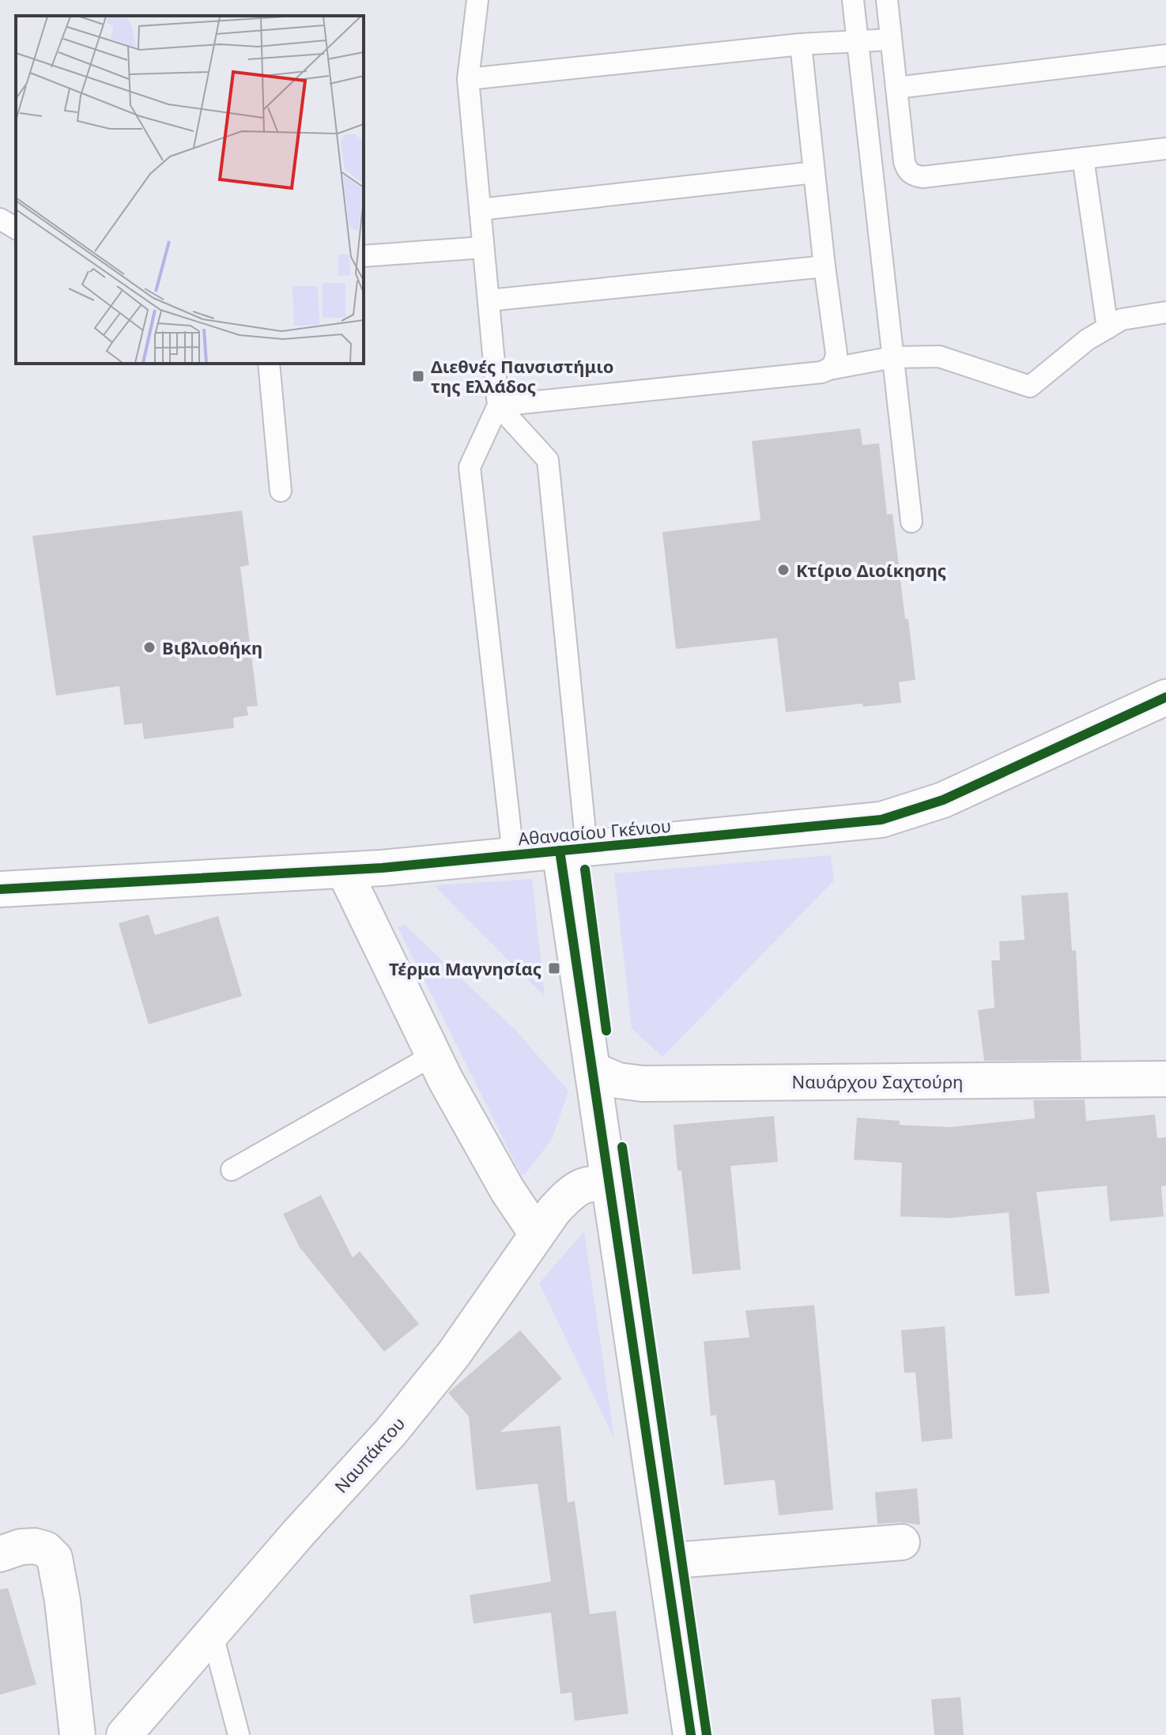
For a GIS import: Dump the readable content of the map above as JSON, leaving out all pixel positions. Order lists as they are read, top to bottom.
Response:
{
  "streets": {
    "street": ["Αθανασίου Γκένιου", "Ναυάρχου Σαχτούρη", "Ναυπάκτου"]
  },
  "places": {
    "transit": ["Διεθνές Πανσιστήμιο της Ελλάδος", "Τέρμα Μαγνησίας"],
    "other": ["Κτίριο Διοίκησης", "Βιβλιοθήκη"]
  }
}
